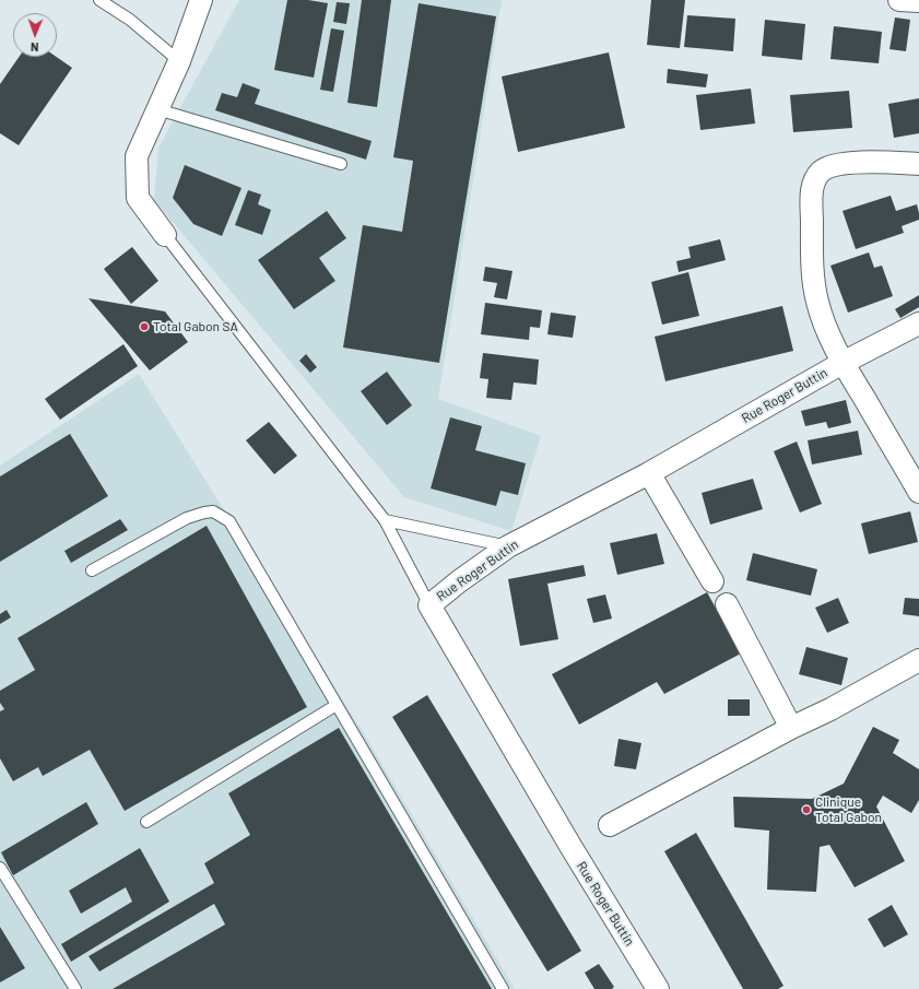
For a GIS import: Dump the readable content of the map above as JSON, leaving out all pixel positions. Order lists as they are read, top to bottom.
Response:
{
  "streets": {
    "street": ["Rue Roger Buttin"]
  },
  "places": ["Total Gabon SA", "Clinique Total Gabon"],
  "north": "bottom"
}
